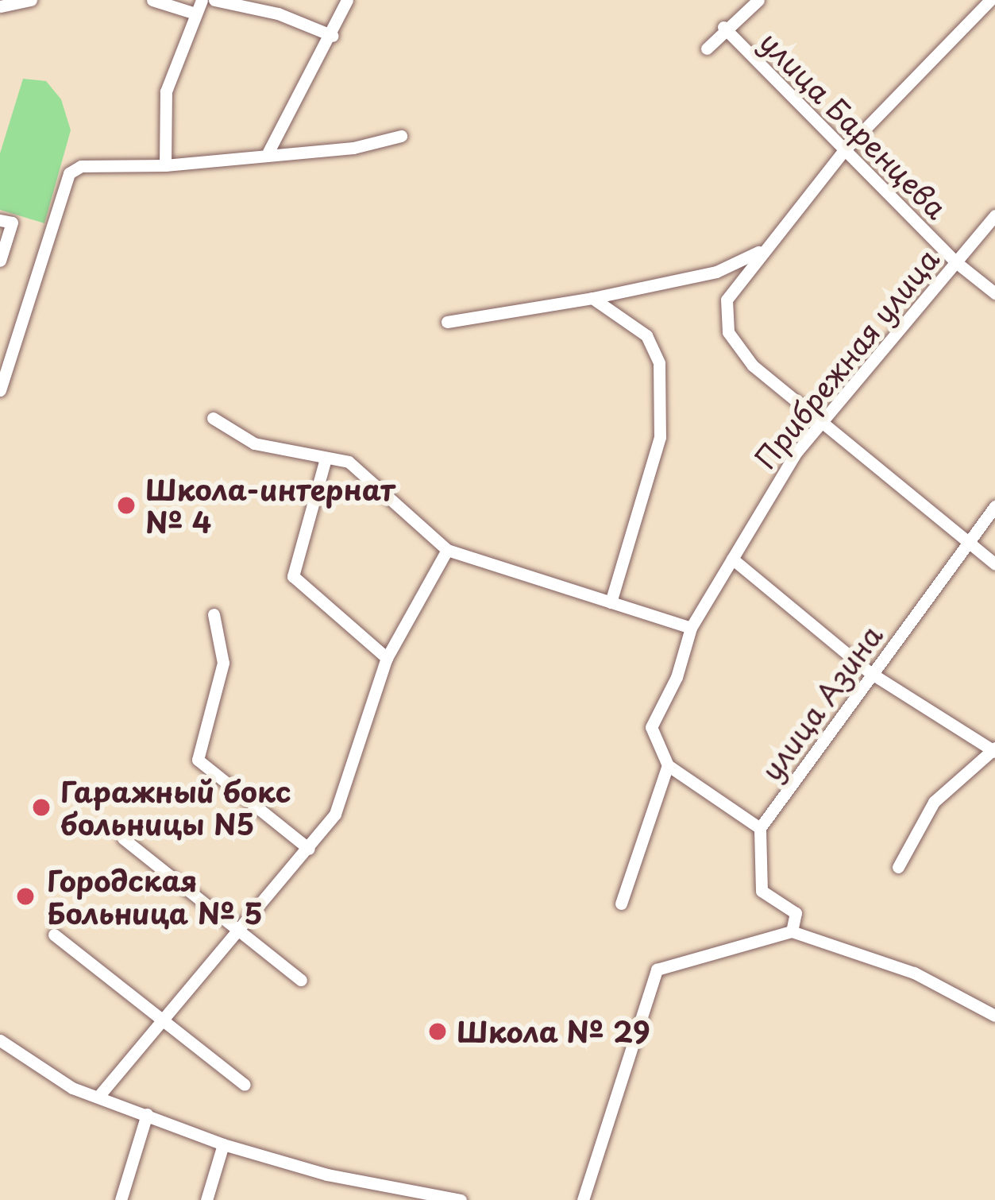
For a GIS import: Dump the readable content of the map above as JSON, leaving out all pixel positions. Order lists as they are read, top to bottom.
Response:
{
  "streets": {
    "street": ["улица Баренцева", "Прибрежная улица", "улица Азина"]
  },
  "crossings": [
    ["улица Баренцева", "Прибрежная улица"]
  ],
  "places": [
    "Школа-интернат № 4",
    "Гаражный бокс больницы N5",
    "Городская Больница № 5",
    "Школа № 29"
  ]
}
